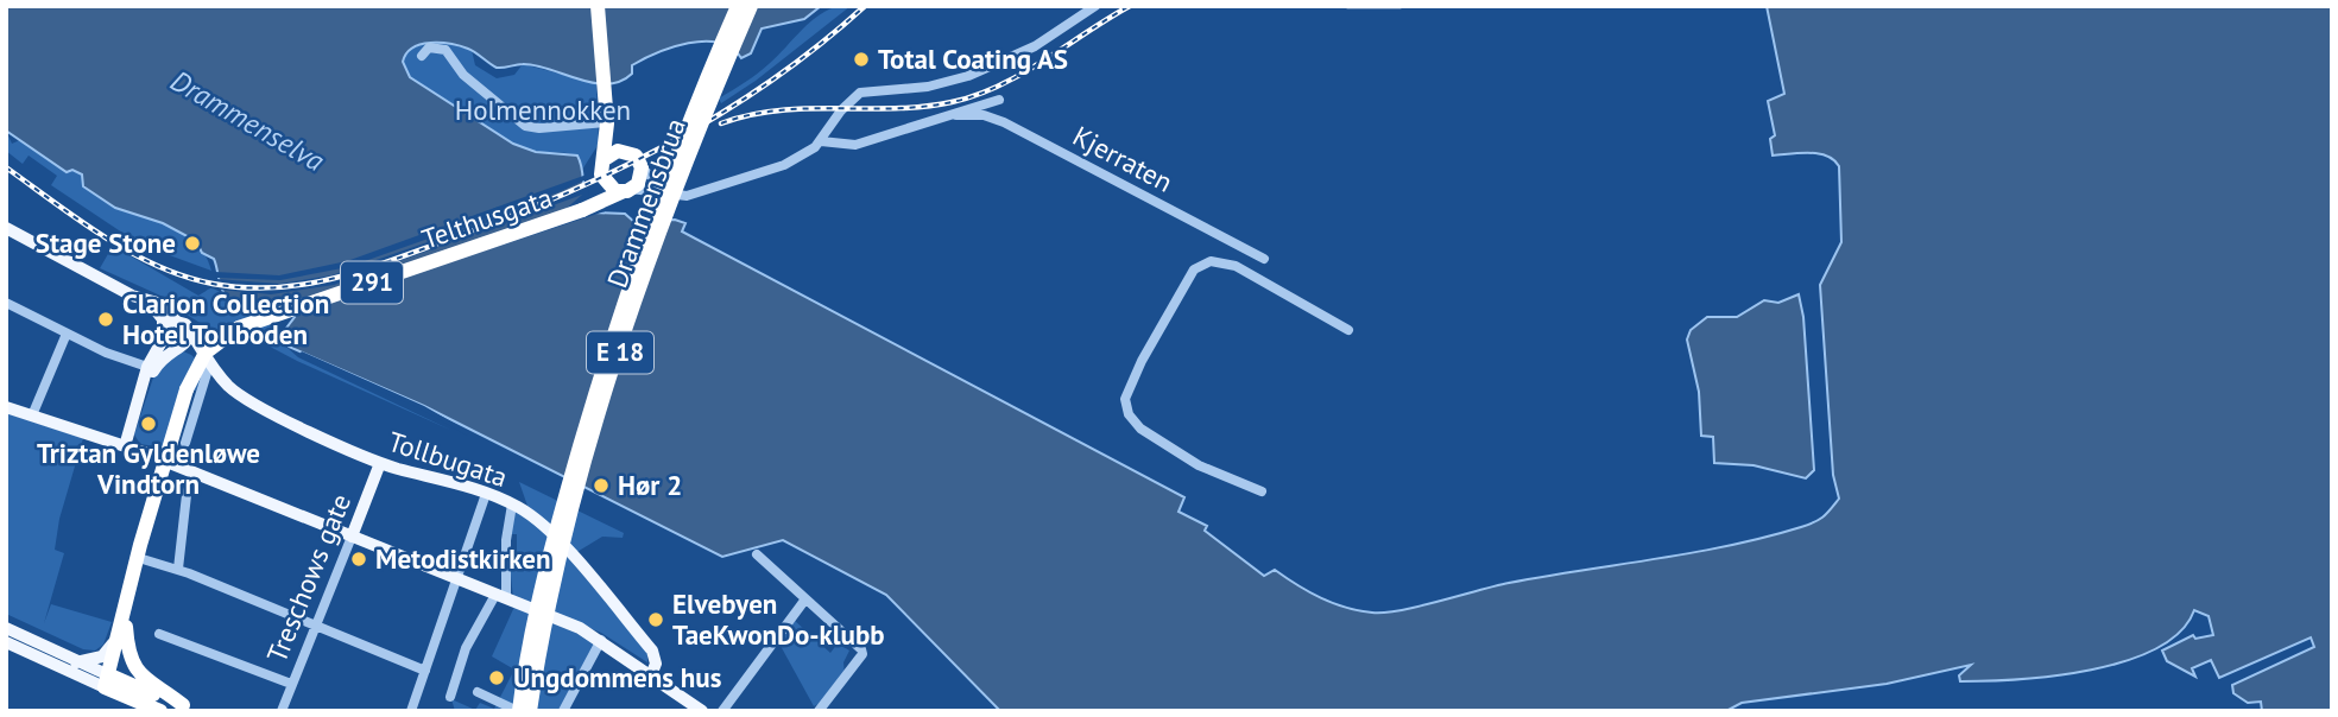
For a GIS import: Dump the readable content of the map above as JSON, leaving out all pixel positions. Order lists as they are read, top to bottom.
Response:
{
  "streets": {
    "highway": [
      "Drammensbrua",
      "Telthusgata",
      "291",
      "E 18"
    ],
    "main road": ["Tollbugata", "Treschows gate"],
    "street": ["Kjerraten"]
  },
  "crossings": [
    ["Telthusgata", "291"],
    ["Tollbugata", "Treschows gate"]
  ],
  "water": ["Drammenselva"],
  "parks": ["Holmennokken"],
  "places": [
    "Total Coating AS",
    "Stage Stone",
    "Clarion Collection Hotel Tollboden",
    "Triztan Gyldenløwe Vindtorn",
    "Hør 2",
    "Metodistkirken",
    "Elvebyen TaeKwonDo-klubb",
    "Ungdommens hus"
  ]
}
